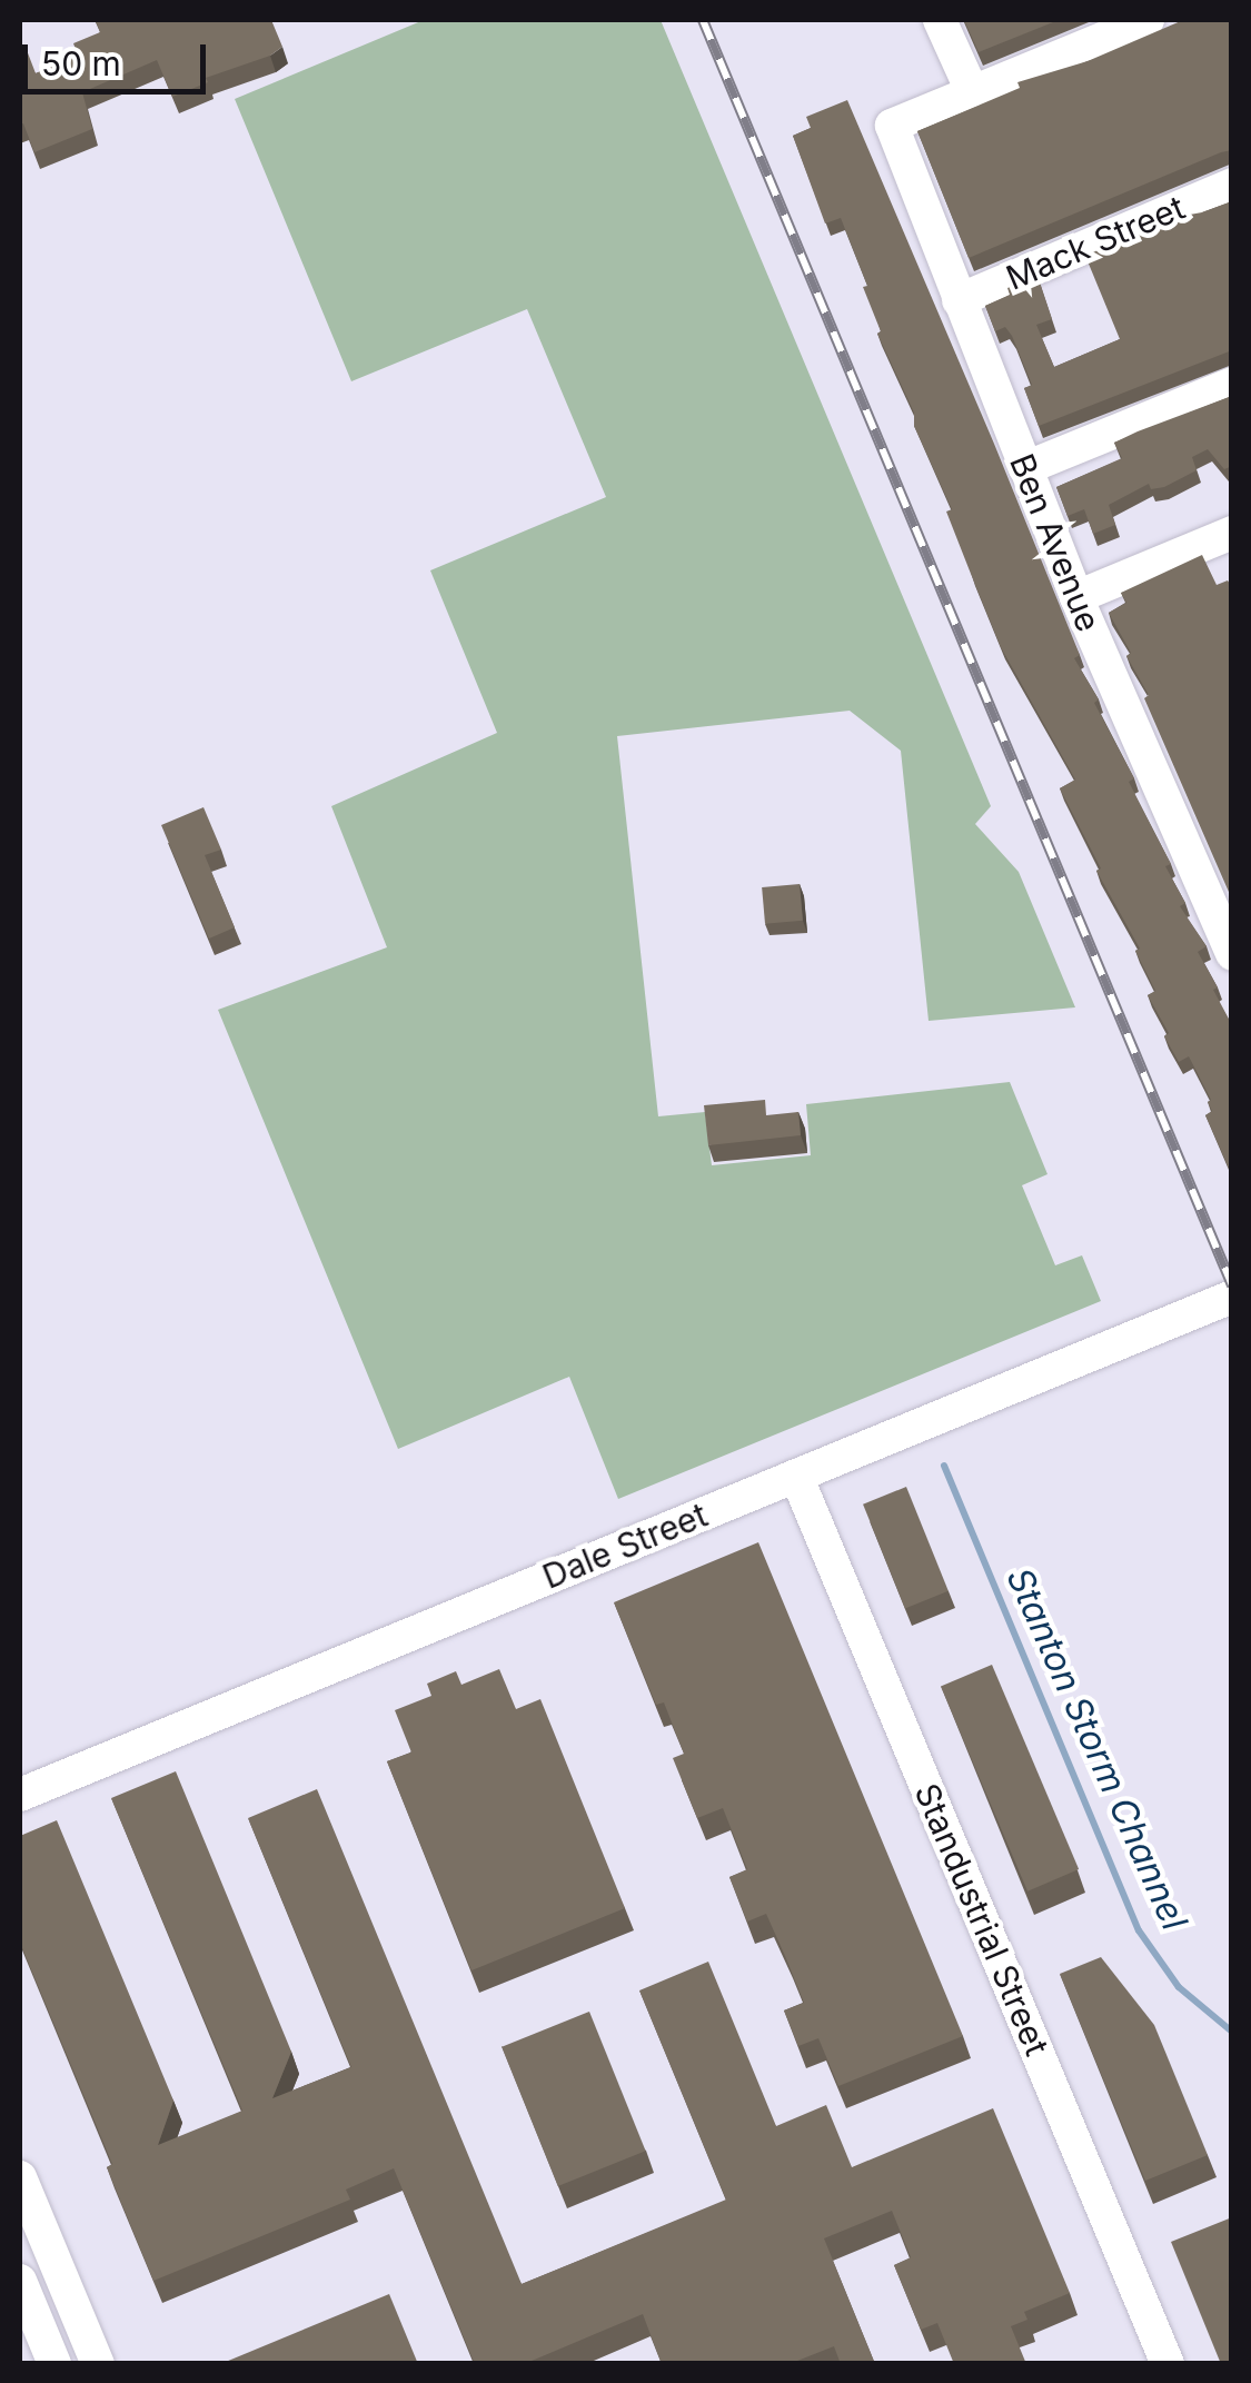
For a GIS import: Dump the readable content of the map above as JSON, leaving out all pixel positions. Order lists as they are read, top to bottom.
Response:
{
  "streets": {
    "street": [
      "Mack Street",
      "Ben Avenue",
      "Dale Street",
      "Standustrial Street"
    ]
  },
  "crossings": [
    ["Mack Street", "Ben Avenue"],
    ["Dale Street", "Standustrial Street"]
  ],
  "water": ["Stanton Storm Channel"],
  "scale_bar": "50 m"
}
